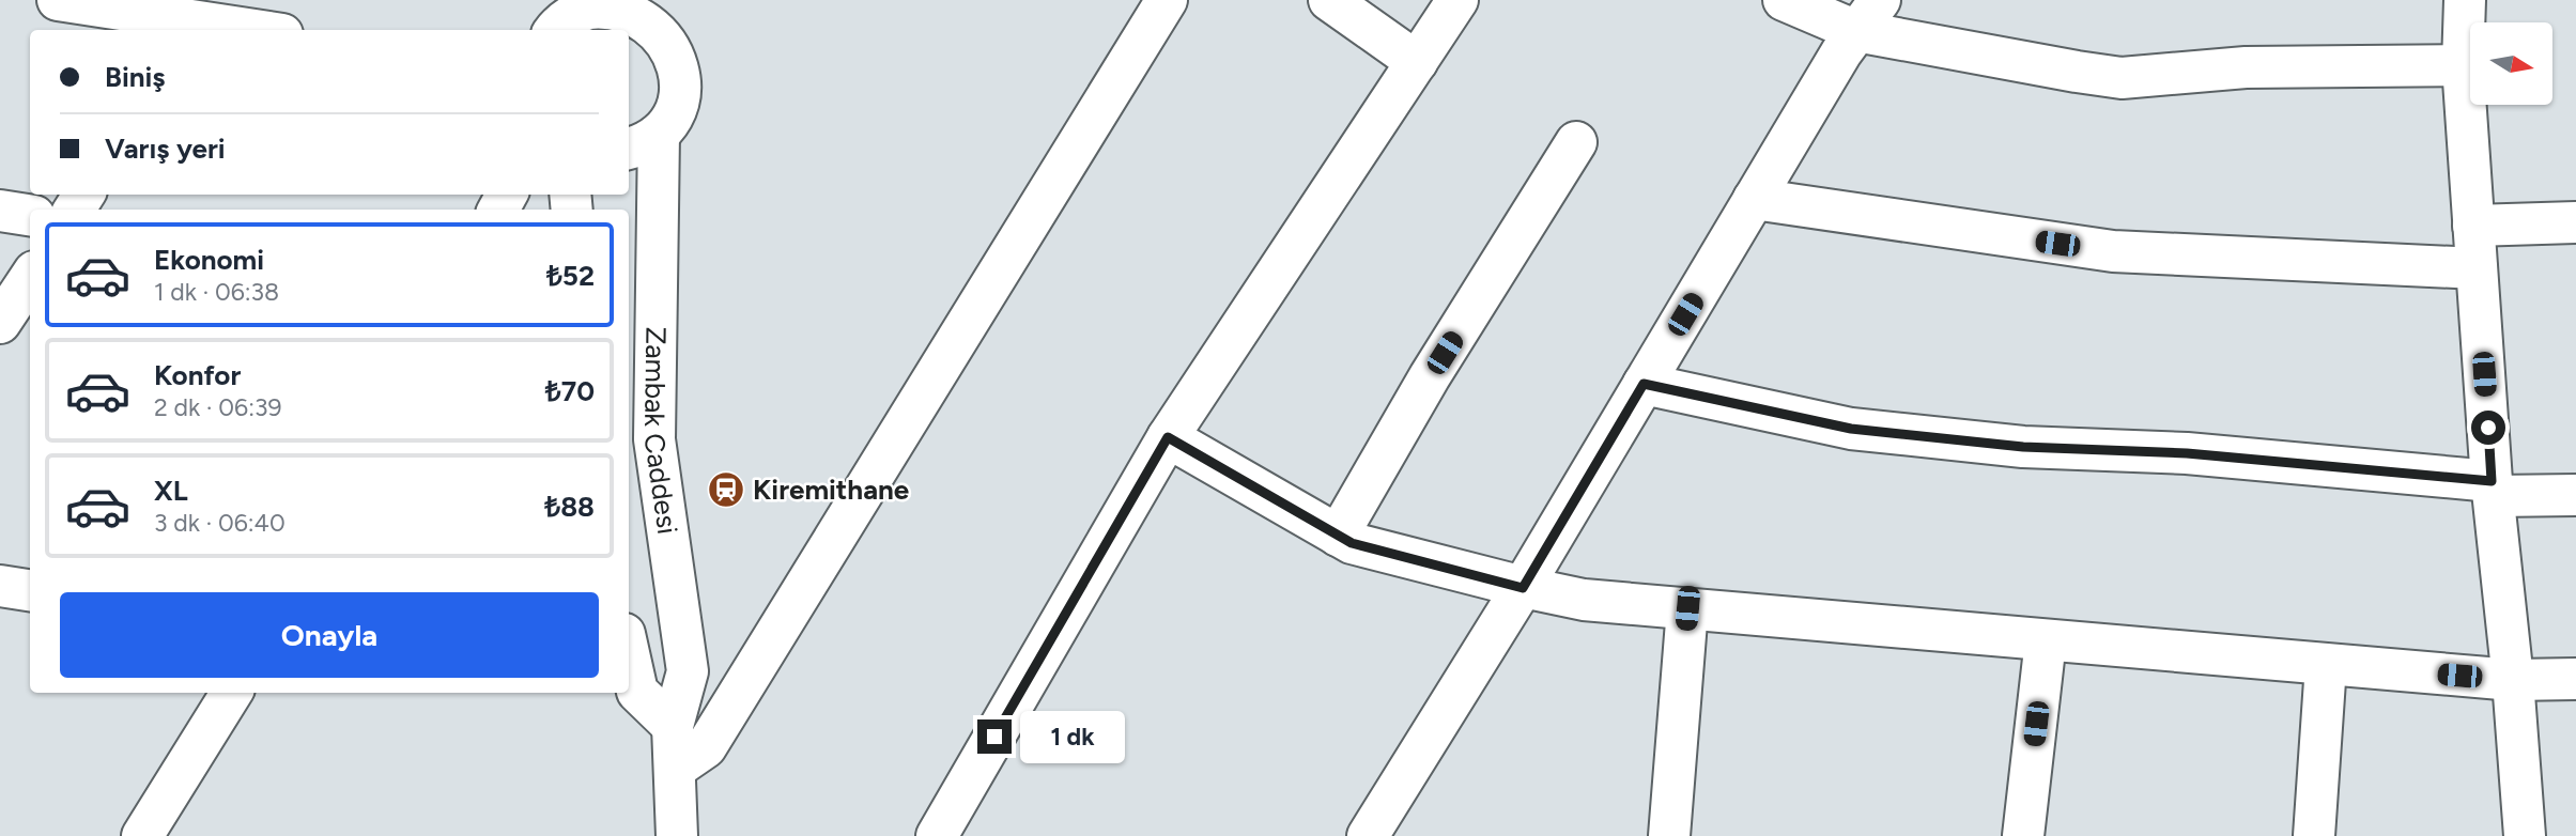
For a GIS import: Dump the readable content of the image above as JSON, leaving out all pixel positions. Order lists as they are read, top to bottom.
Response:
{
  "streets": {
    "street": ["Zambak Caddesi"]
  },
  "places": {
    "station": ["Kiremithane"]
  },
  "north": "right",
  "page": {
    "banner": ["Biniş", "Varış yeri"],
    "list": [
      {
        "name": "Ekonomi",
        "note": "1 dk · 06:38",
        "value": "₺52"
      },
      {
        "name": "Konfor",
        "note": "2 dk · 06:39",
        "value": "₺70"
      },
      {
        "name": "XL",
        "note": "3 dk · 06:40",
        "value": "₺88"
      }
    ],
    "buttons": "Onayla",
    "bubble": "1 dk"
  }
}
